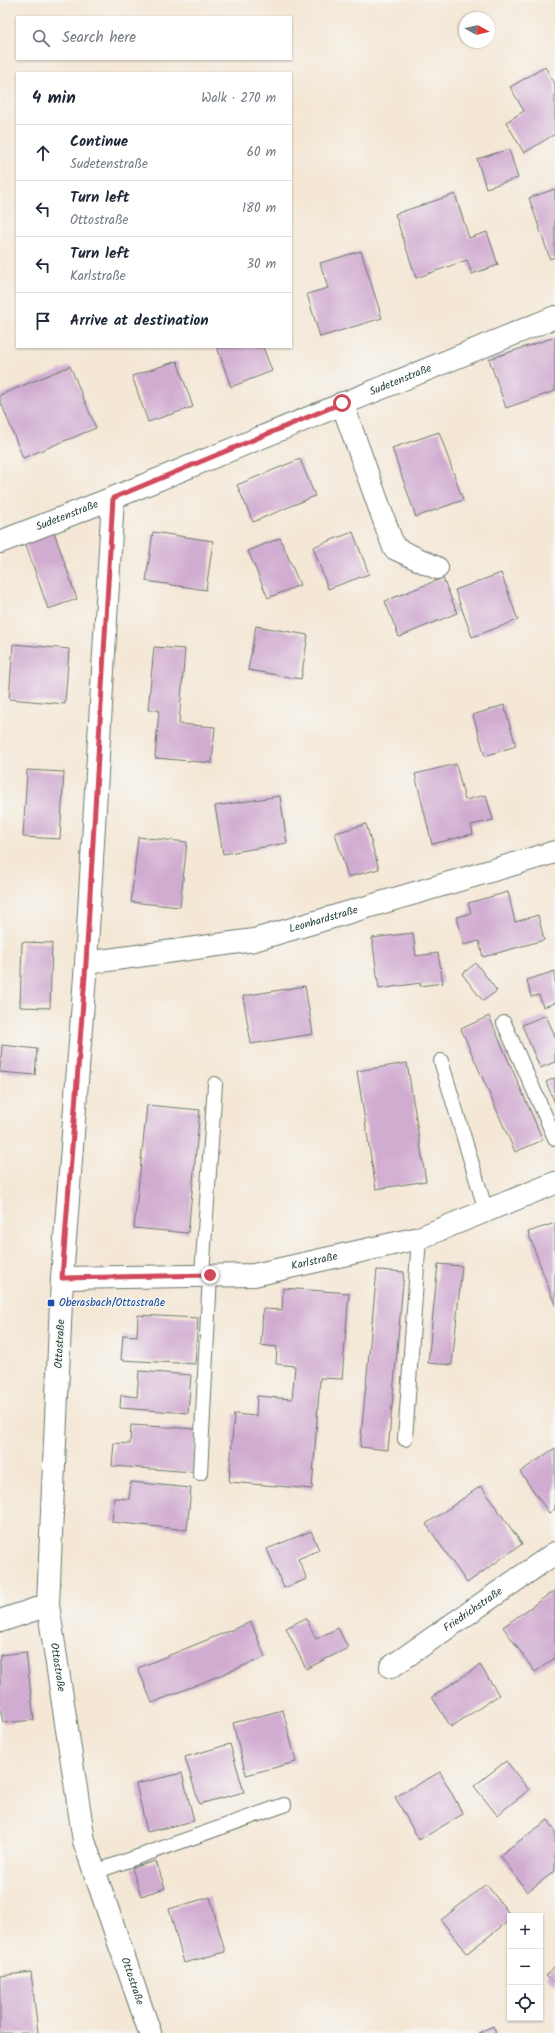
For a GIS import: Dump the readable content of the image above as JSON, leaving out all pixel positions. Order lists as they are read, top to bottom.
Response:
{
  "streets": {
    "street": [
      "Sudetenstraße",
      "Leonhardstraße",
      "Karlstraße",
      "Ottostraße",
      "Friedrichstraße"
    ]
  },
  "crossings": [
    ["Sudetenstraße", "Ottostraße"],
    ["Leonhardstraße", "Ottostraße"],
    ["Karlstraße", "Ottostraße"]
  ],
  "places": {
    "transit": ["Oberasbach/Ottostraße"]
  },
  "north": "right",
  "page": {
    "search": "Search here",
    "heading": ["4 min", "Walk · 270 m"],
    "list": [
      ["Continue", "Sudetenstraße", "60 m"],
      ["Turn left", "Ottostraße", "180 m"],
      ["Turn left", "Karlstraße", "30 m"],
      "Arrive at destination"
    ],
    "map_buttons": ["+", "−"]
  }
}
